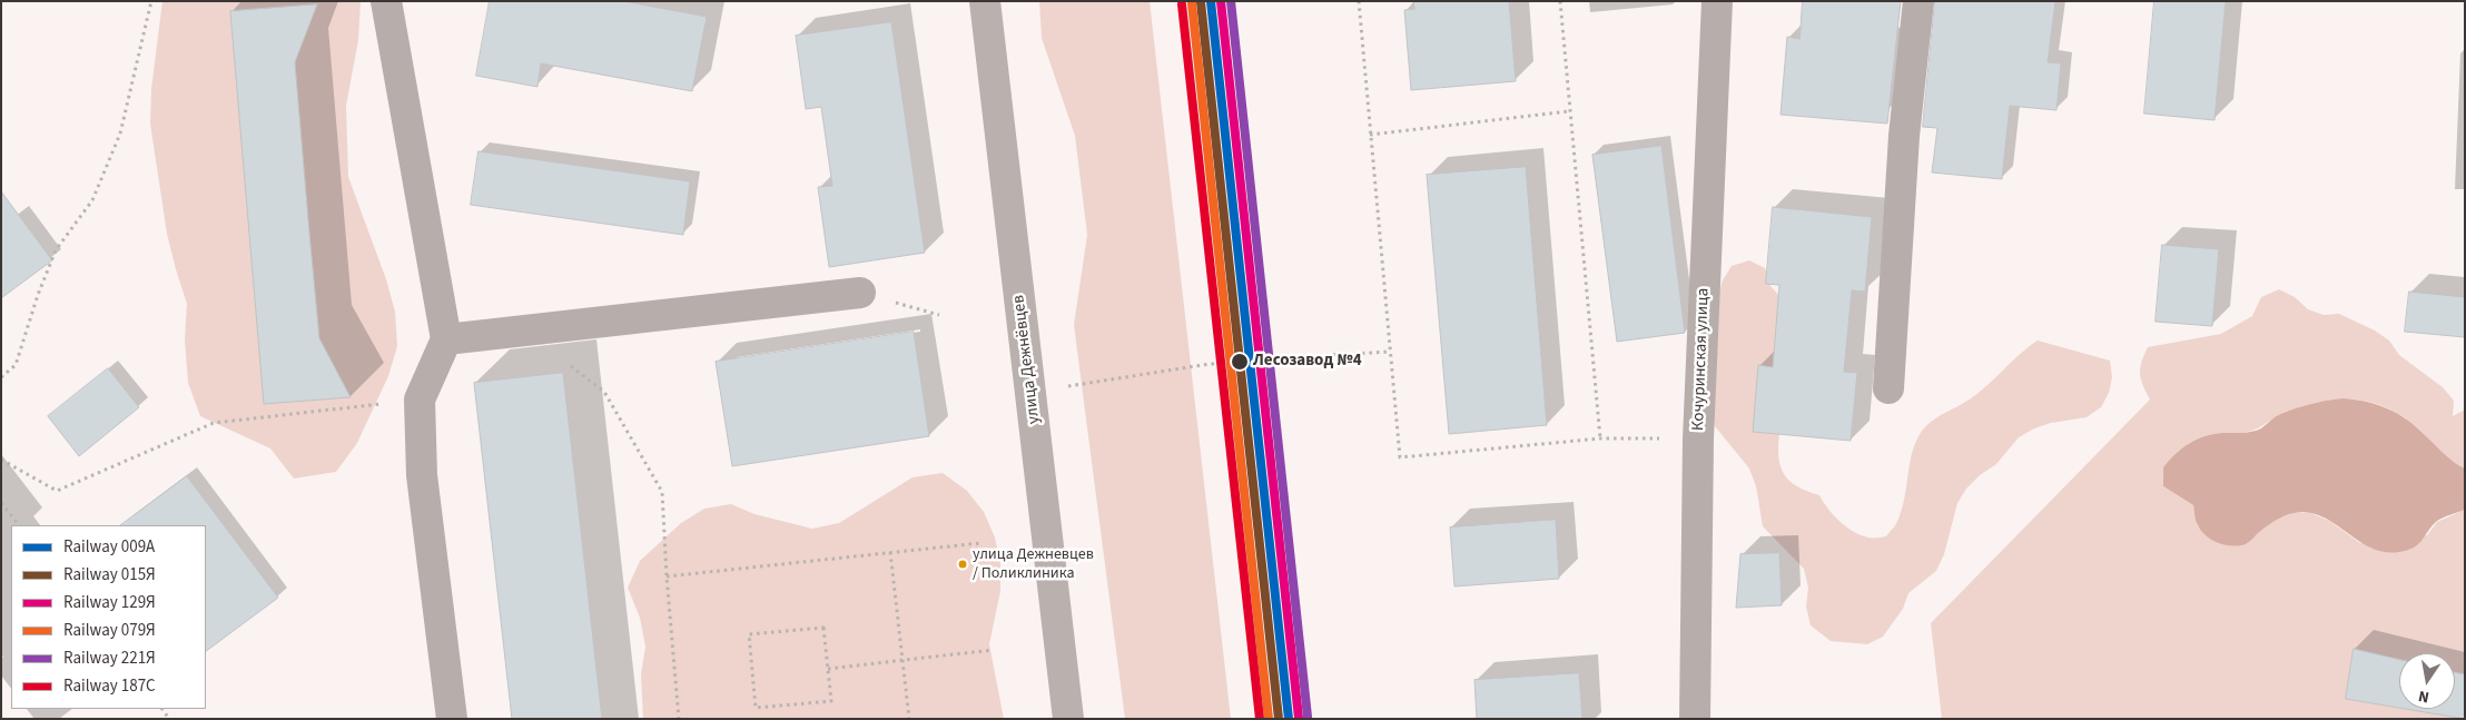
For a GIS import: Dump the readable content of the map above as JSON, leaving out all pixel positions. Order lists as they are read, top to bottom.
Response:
{
  "streets": {
    "main road": ["улица Дежнёвцев"],
    "street": ["Кочуринская улица"]
  },
  "places": ["Лесозавод №4", "улица Дежневцев / Поликлиника"],
  "lines": [
    "rail line 009А",
    "rail line 129Я",
    "rail line 221Я",
    "rail line 015Я",
    "rail line 079Я",
    "rail line 187С"
  ],
  "legend": [
    "Railway 009А",
    "Railway 015Я",
    "Railway 129Я",
    "Railway 079Я",
    "Railway 221Я",
    "Railway 187С"
  ],
  "north": "bottom"
}
